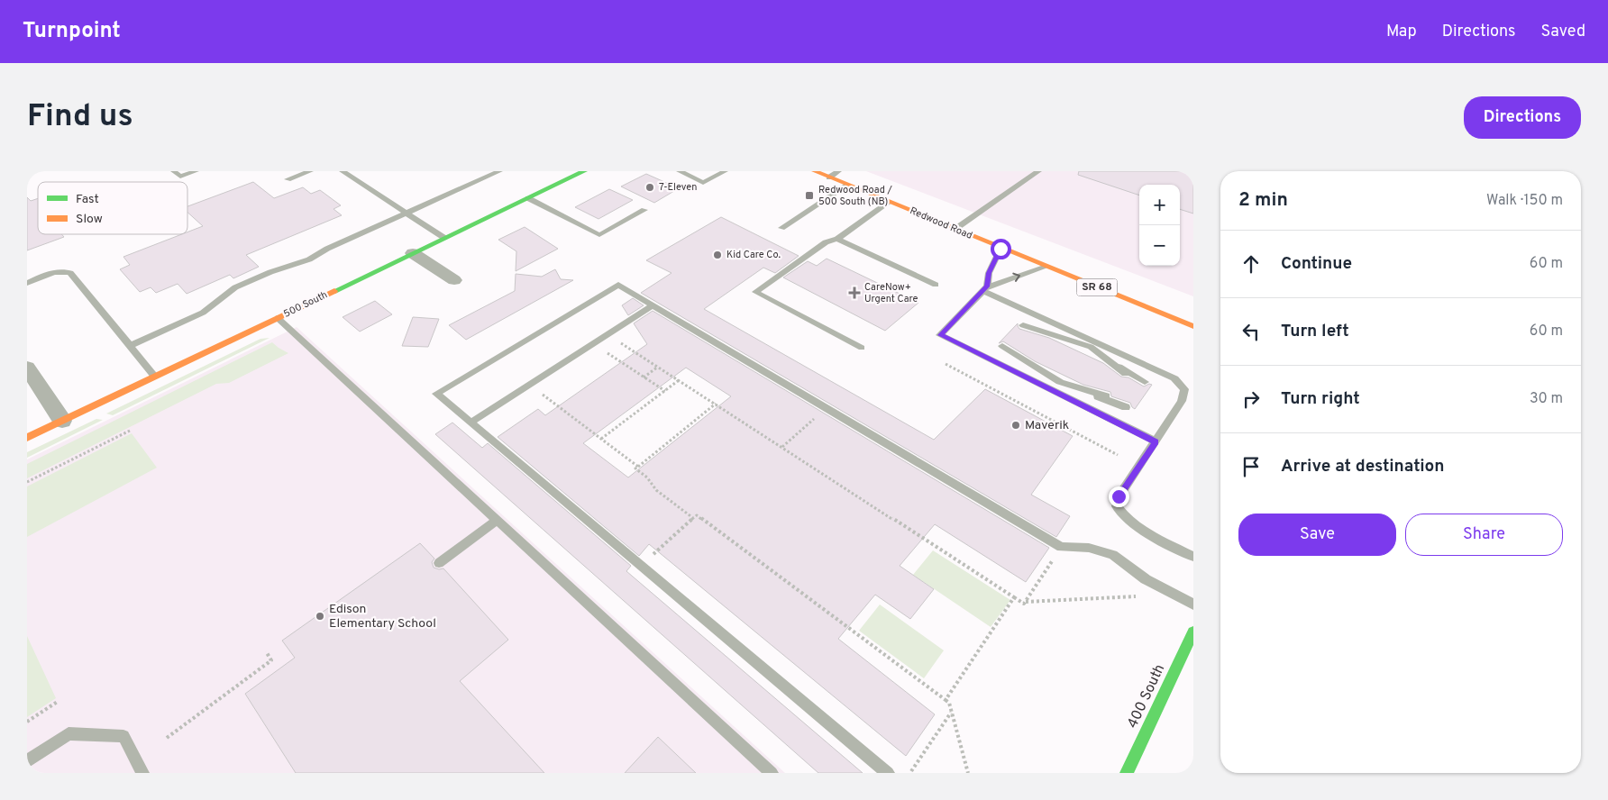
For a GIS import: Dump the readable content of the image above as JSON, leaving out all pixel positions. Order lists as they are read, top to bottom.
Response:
{
  "streets": {
    "street": [
      "Redwood Road",
      "SR 68",
      "500 South",
      "400 South"
    ]
  },
  "places": {
    "other": [
      "7-Eleven",
      "Kid Care Co.",
      "Maverik",
      "Edison Elementary School"
    ],
    "transit": ["Redwood Road / 500 South (NB)"],
    "health": ["CareNow+ Urgent Care"]
  },
  "legend": ["Fast", "Slow"],
  "page": {
    "header": "Turnpoint",
    "nav": ["Map", "Directions", "Saved"],
    "buttons": [
      "Directions",
      ["Save", "Share"]
    ],
    "title": "Find us",
    "heading": ["2 min", "Walk · 150 m"],
    "map_buttons": ["+", "−"],
    "list": [
      ["Continue", "60 m"],
      ["Turn left", "60 m"],
      ["Turn right", "30 m"],
      "Arrive at destination"
    ]
  }
}
